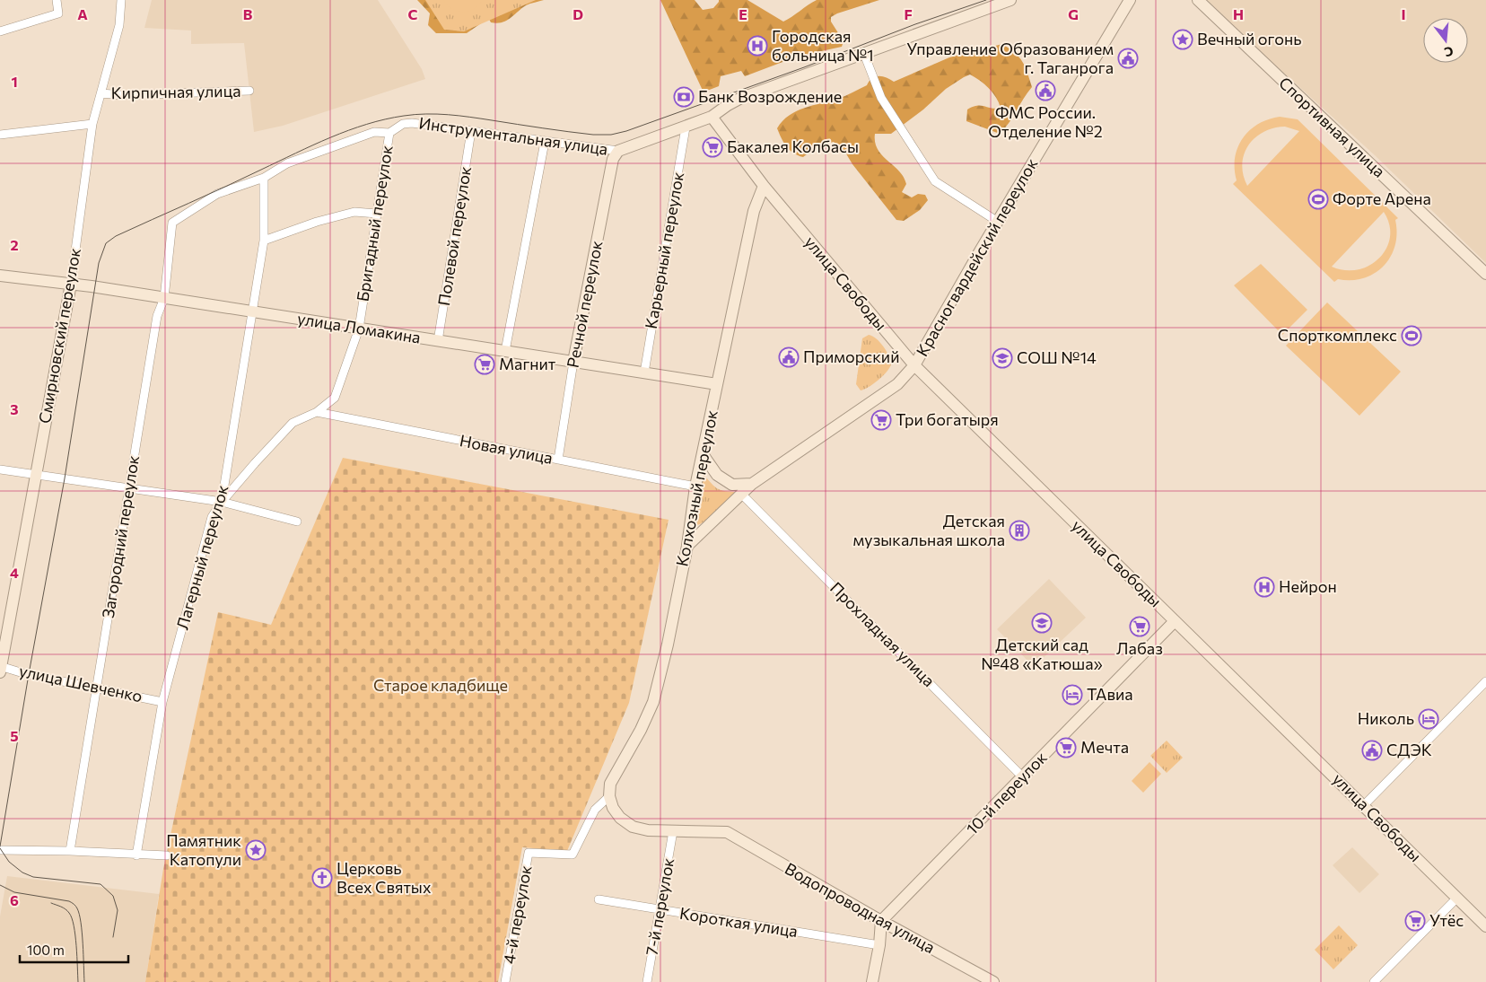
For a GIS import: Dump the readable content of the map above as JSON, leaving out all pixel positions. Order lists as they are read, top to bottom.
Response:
{
  "streets": {
    "main road": [
      "Спортивная улица",
      "Инструментальная улица",
      "Красногвардейский переулок",
      "улица Свободы",
      "Речной переулок",
      "улица Ломакина",
      "Смирновский переулок",
      "Колхозный переулок",
      "10-й переулок",
      "Водопроводная улица"
    ],
    "street": [
      "Кирпичная улица",
      "Бригадный переулок",
      "Полевой переулок",
      "Карьерный переулок",
      "Новая улица",
      "Загородний переулок",
      "Лагерный переулок",
      "Прохладная улица",
      "улица Шевченко",
      "7-й переулок",
      "4-й переулок",
      "Короткая улица"
    ]
  },
  "crossings": [
    ["Кирпичная улица", "Смирновский переулок"],
    ["Инструментальная улица", "Бригадный переулок"],
    ["Инструментальная улица", "Полевой переулок"],
    ["Инструментальная улица", "Карьерный переулок"],
    ["Инструментальная улица", "улица Свободы"],
    ["Инструментальная улица", "Речной переулок"],
    ["Инструментальная улица", "Загородний переулок"],
    ["Инструментальная улица", "Лагерный переулок"],
    ["Бригадный переулок", "улица Ломакина"],
    ["Бригадный переулок", "Новая улица"],
    ["Бригадный переулок", "Лагерный переулок"],
    ["Полевой переулок", "улица Ломакина"],
    ["Карьерный переулок", "улица Ломакина"],
    ["Красногвардейский переулок", "улица Свободы"],
    ["Красногвардейский переулок", "Колхозный переулок"],
    ["Красногвардейский переулок", "Прохладная улица"],
    ["улица Свободы", "Колхозный переулок"],
    ["улица Свободы", "10-й переулок"],
    ["Речной переулок", "улица Ломакина"],
    ["Речной переулок", "Новая улица"],
    ["улица Ломакина", "Смирновский переулок"],
    ["улица Ломакина", "Колхозный переулок"],
    ["улица Ломакина", "Загородний переулок"],
    ["улица Ломакина", "Лагерный переулок"],
    ["Смирновский переулок", "улица Шевченко"],
    ["Новая улица", "Колхозный переулок"],
    ["Колхозный переулок", "4-й переулок"],
    ["Загородний переулок", "улица Шевченко"],
    ["Лагерный переулок", "улица Шевченко"],
    ["Прохладная улица", "10-й переулок"],
    ["10-й переулок", "Водопроводная улица"],
    ["7-й переулок", "Водопроводная улица"],
    ["7-й переулок", "Короткая улица"]
  ],
  "parks": ["Старое кладбище"],
  "places": {
    "place": ["Вечный огонь", "Памятник Катопули"],
    "hospital": ["Городская больница №1", "Нейрон"],
    "public building": [
      "Управление Образованием г. Таганрога",
      "ФМС России. Отделение №2",
      "Приморский",
      "СДЭК"
    ],
    "bank": ["Банк Возрождение"],
    "supermarket": [
      "Бакалея Колбасы",
      "Магнит",
      "Три богатыря",
      "Лабаз",
      "Мечта",
      "Утёс"
    ],
    "sports": ["Форте Арена", "Спорткомплекс"],
    "school or university": ["СОШ №14", "Детский сад №48 «Катюша»"],
    "building": ["Детская музыкальная школа"],
    "hotel": ["ТАвиа", "Николь"],
    "church": ["Церковь Всех Святых"]
  },
  "scale_bar": "100 m",
  "north": "bottom",
  "grid": {
    "columns": [
      "A",
      "B",
      "C",
      "D",
      "E",
      "F",
      "G",
      "H",
      "I"
    ],
    "rows": [
      "1",
      "2",
      "3",
      "4",
      "5",
      "6"
    ]
  }
}
